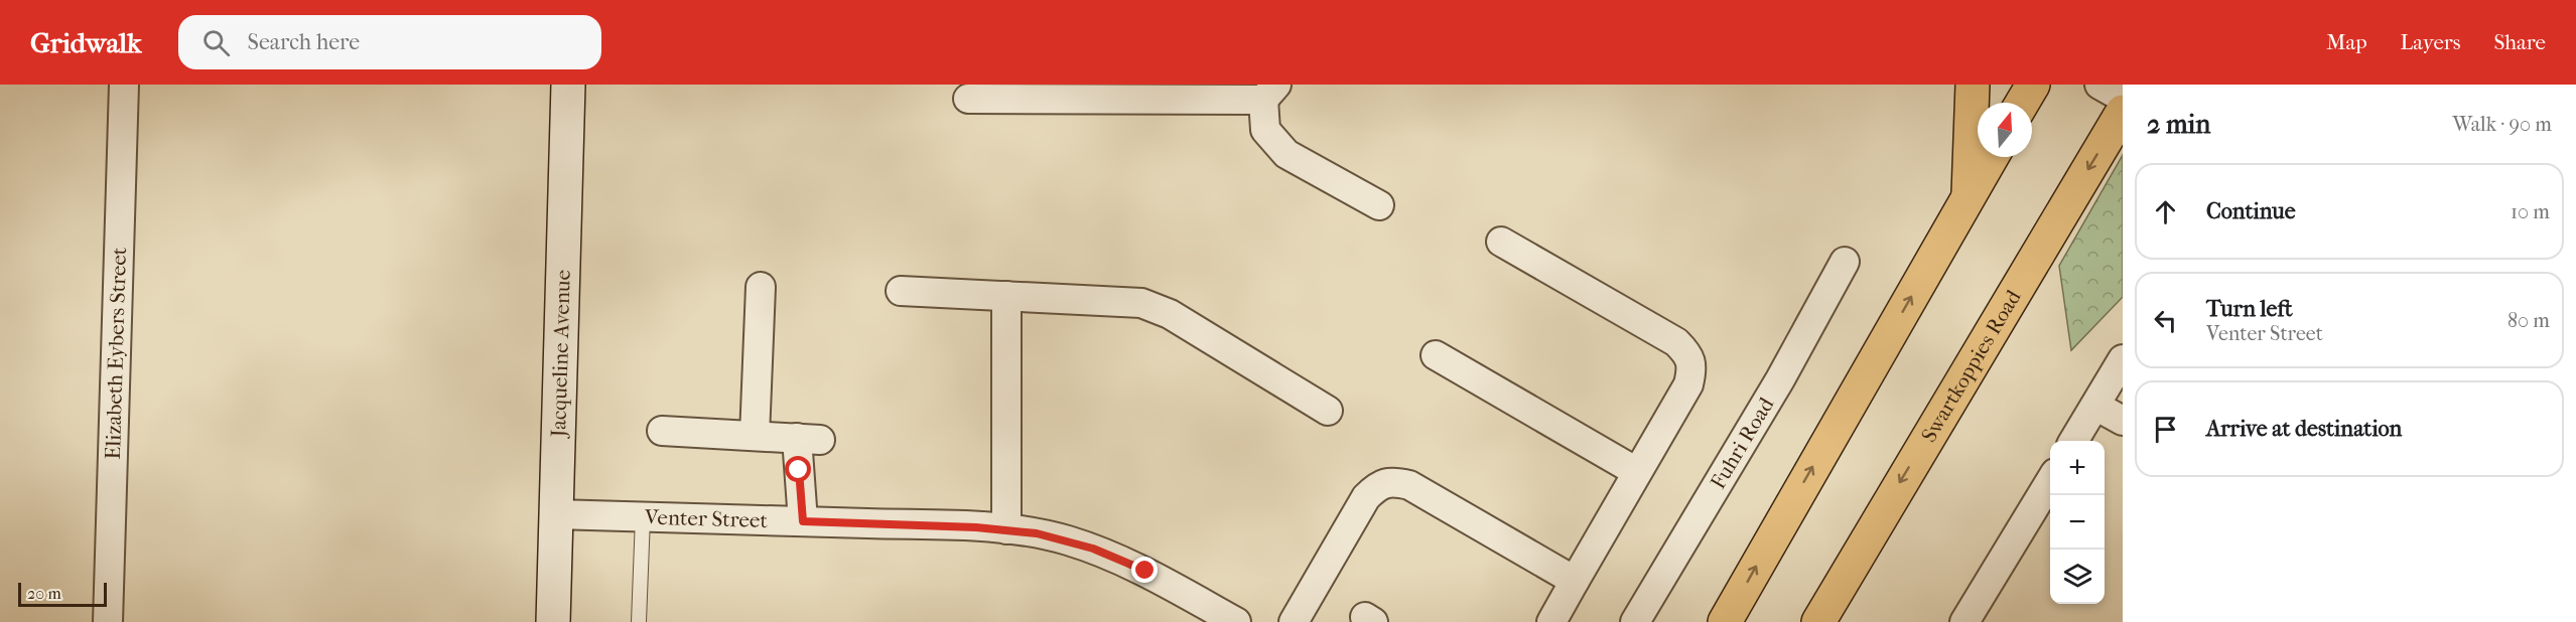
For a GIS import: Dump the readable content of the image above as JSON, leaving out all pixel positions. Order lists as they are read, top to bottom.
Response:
{
  "streets": {
    "main road": ["Swartkoppies Road"],
    "street": [
      "Elizabeth Eybers Street",
      "Jacqueline Avenue",
      "Fuhri Road",
      "Venter Street"
    ]
  },
  "crossings": [
    ["Jacqueline Avenue", "Venter Street"]
  ],
  "scale_bar": "20 m",
  "north": "top",
  "page": {
    "header": "Gridwalk",
    "search": "Search here",
    "nav": ["Map", "Layers", "Share"],
    "heading": ["2 min", "Walk · 90 m"],
    "list": [
      ["Continue", "10 m"],
      ["Turn left", "Venter Street", "80 m"],
      "Arrive at destination"
    ],
    "map_buttons": ["+", "−"],
    "scale": "20 m"
  }
}
